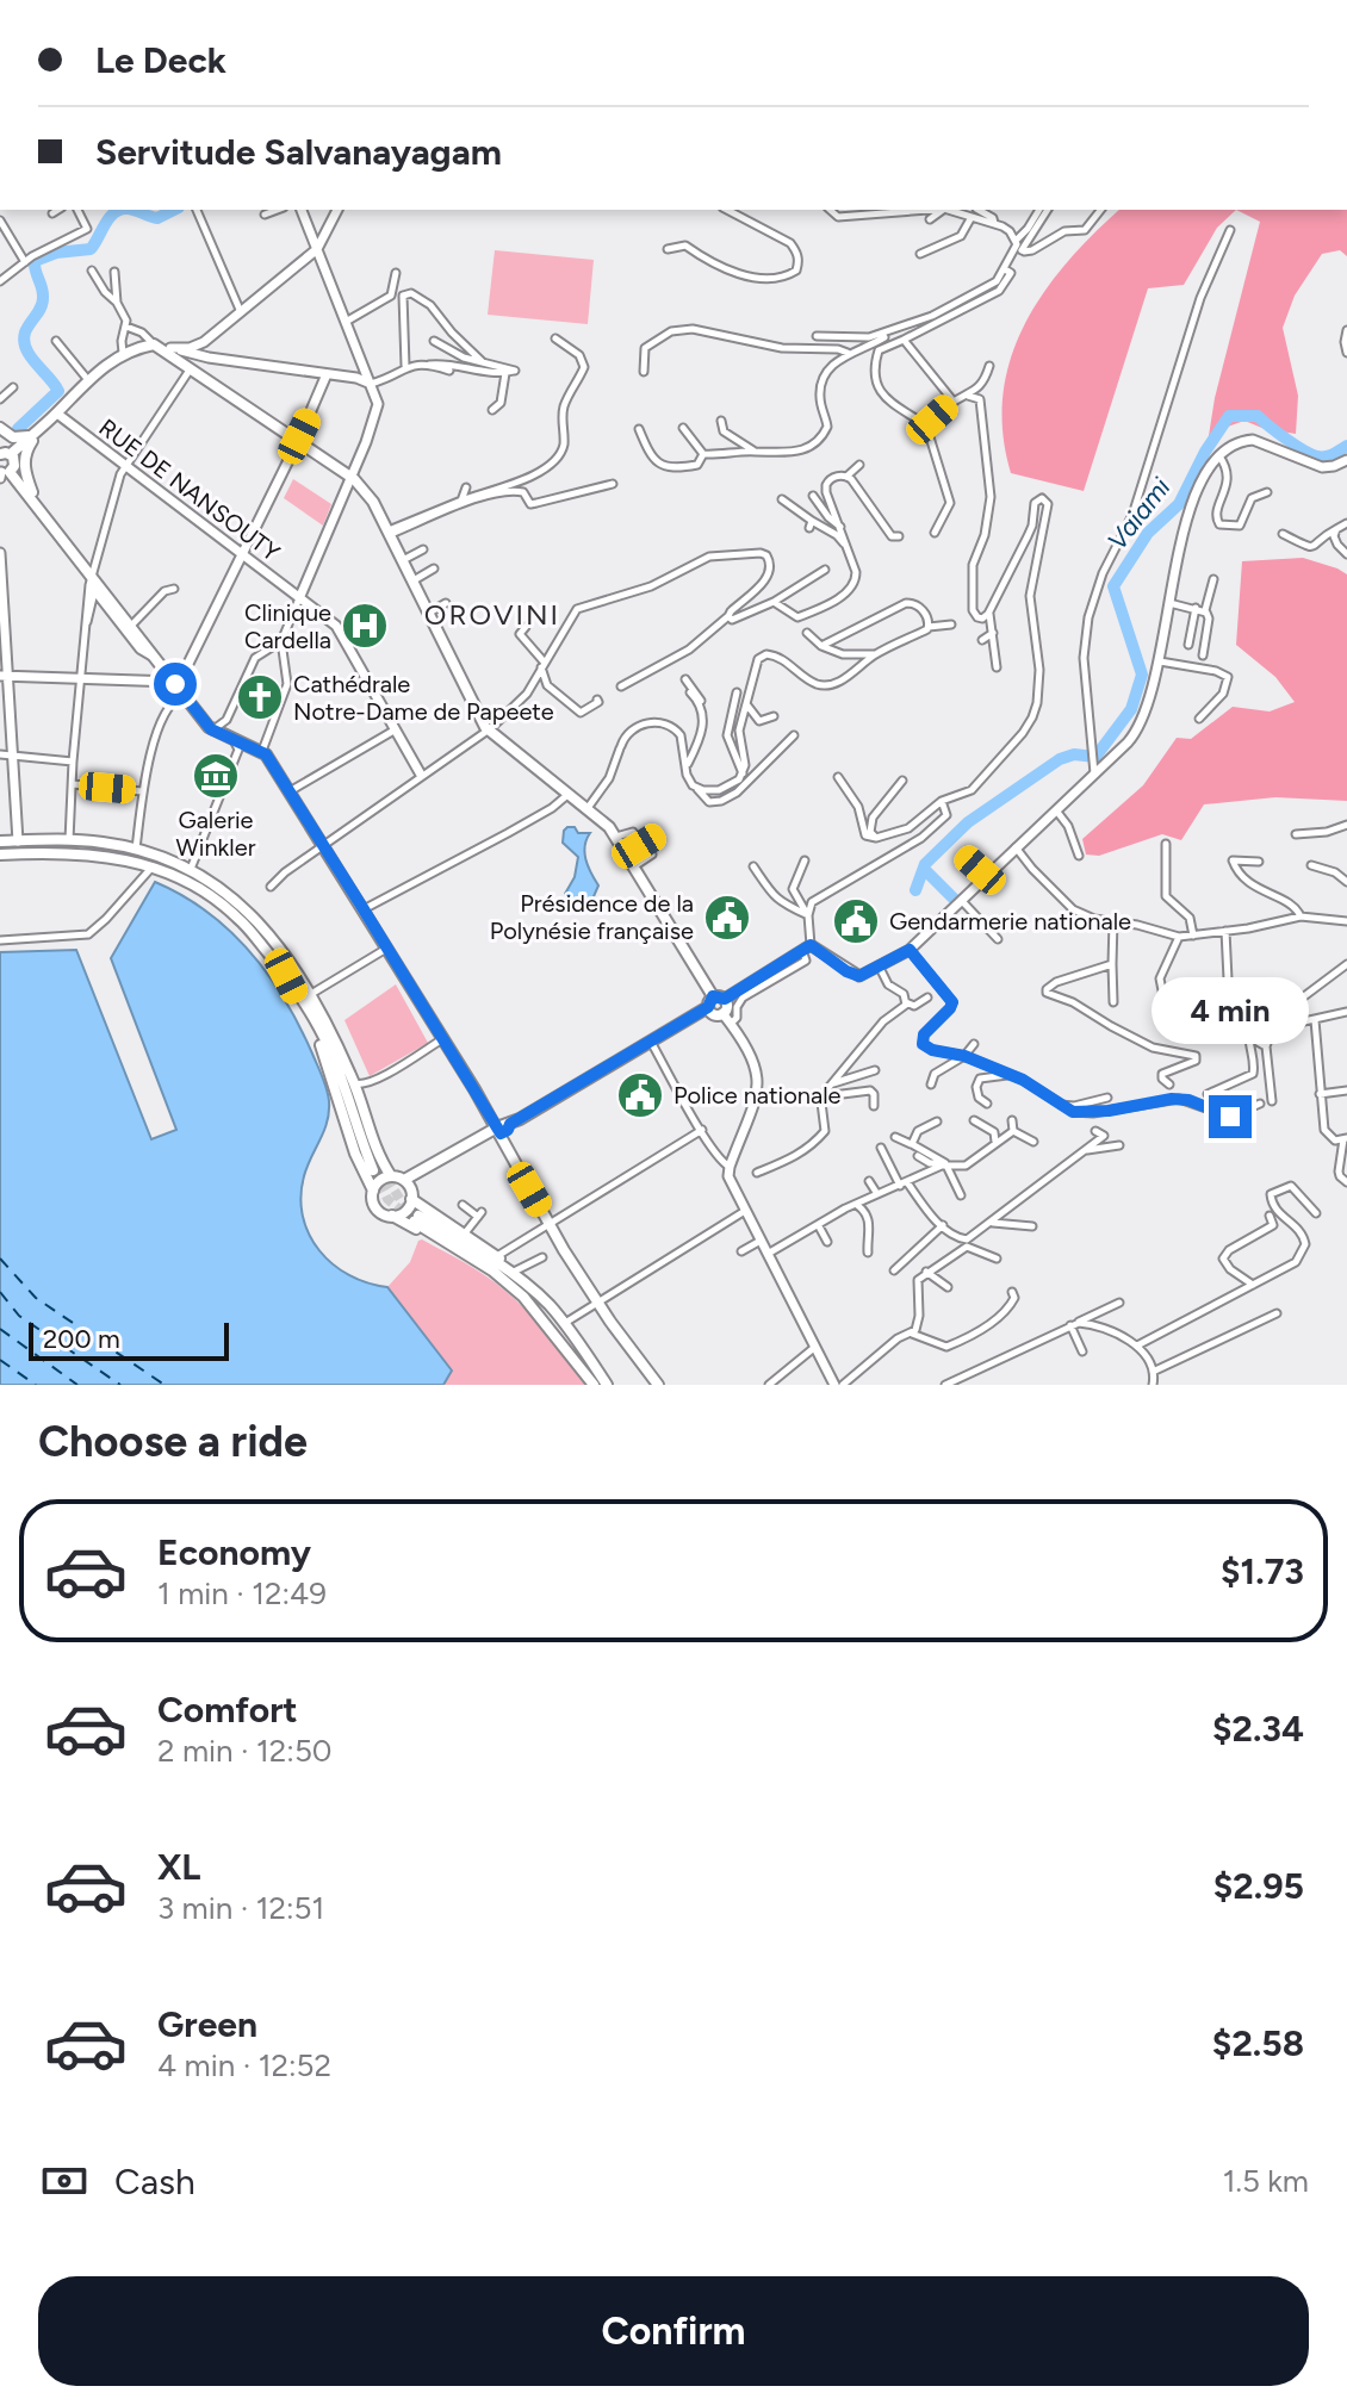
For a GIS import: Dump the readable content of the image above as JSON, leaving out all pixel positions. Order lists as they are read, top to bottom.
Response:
{
  "streets": {
    "street": ["RUE DE NANSOUTY"]
  },
  "districts": ["OROVINI"],
  "water": ["Vaiami"],
  "places": {
    "hospital": ["Clinique Cardella"],
    "church": ["Cathédrale Notre-Dame de Papeete"],
    "museum": ["Galerie Winkler"],
    "public building": ["Présidence de la Polynésie française", "Gendarmerie nationale", "Police nationale"]
  },
  "scale_bar": "200 m",
  "page": {
    "banner": ["Le Deck", "Servitude Salvanayagam"],
    "bubble": "4 min",
    "scale": "200 m",
    "heading": "Choose a ride",
    "list": [
      {
        "name": "Economy",
        "note": "1 min · 12:49",
        "value": "$1.73"
      },
      {
        "name": "Comfort",
        "note": "2 min · 12:50",
        "value": "$2.34"
      },
      {
        "name": "XL",
        "note": "3 min · 12:51",
        "value": "$2.95"
      },
      {
        "name": "Green",
        "note": "4 min · 12:52",
        "value": "$2.58"
      }
    ],
    "pay": ["Cash", "1.5 km"],
    "buttons": "Confirm"
  }
}
